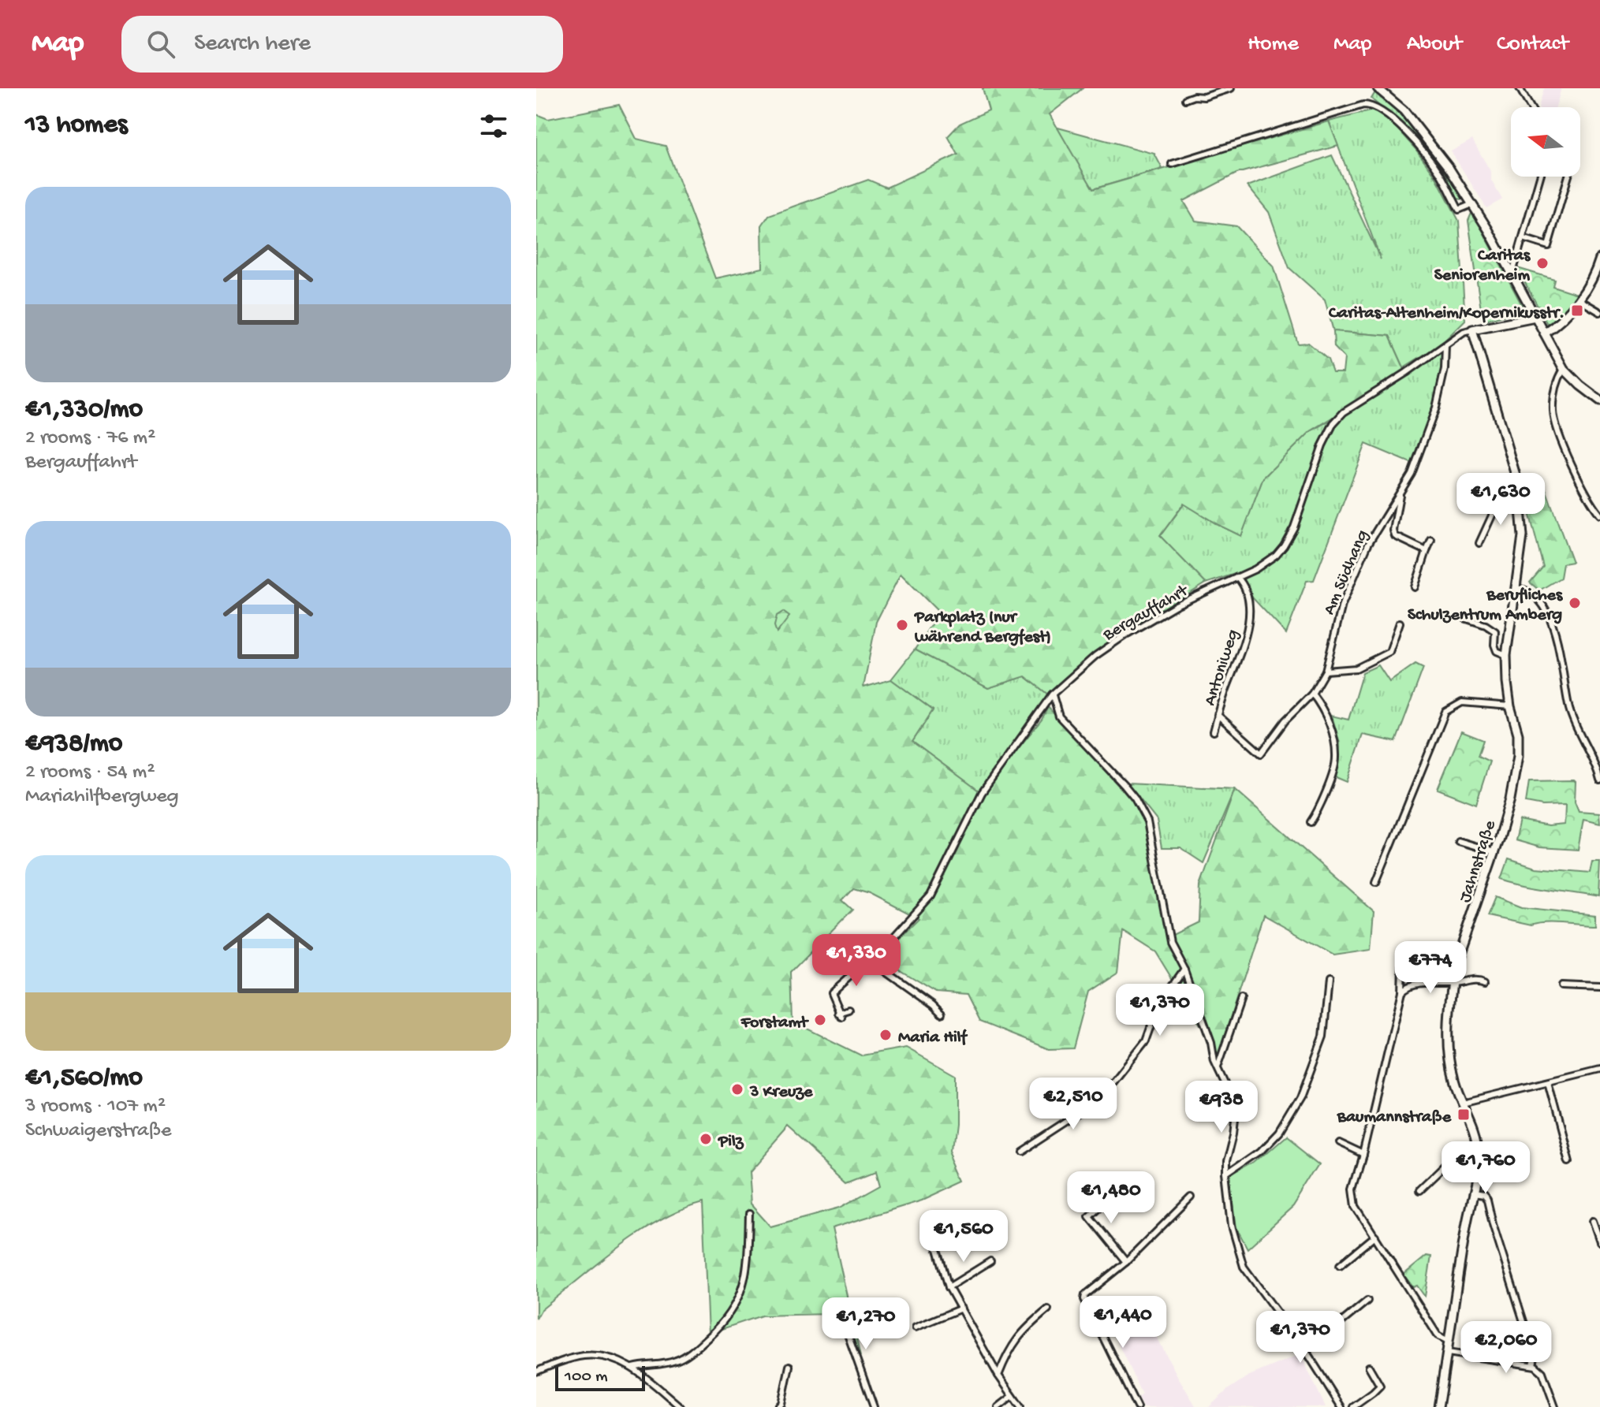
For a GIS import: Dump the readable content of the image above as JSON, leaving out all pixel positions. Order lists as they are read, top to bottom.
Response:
{
  "streets": {
    "street": [
      "Am Südhang",
      "Bergauffahrt",
      "Antoniweg",
      "Jahnstraße"
    ]
  },
  "crossings": [
    ["Am Südhang", "Bergauffahrt"],
    ["Am Südhang", "Antoniweg"],
    ["Bergauffahrt", "Antoniweg"],
    ["Bergauffahrt", "Jahnstraße"]
  ],
  "places": {
    "other": [
      "Caritas Seniorenheim",
      "Berufliches Schulzentrum Amberg",
      "Parkplatz (nur während Bergfest)",
      "Forstamt",
      "Maria Hilf",
      "3 Kreuze",
      "Pilz"
    ],
    "transit": ["Caritas-Altenheim/Kopernikusstr.", "Baumannstraße"]
  },
  "scale_bar": "100 m",
  "north": "left",
  "page": {
    "header": "Map",
    "search": "Search here",
    "nav": [
      "Home",
      "Map",
      "About",
      "Contact"
    ],
    "heading": "13 homes",
    "list": [
      {
        "name": "€1,330/mo",
        "note": "2 rooms · 76 m² · Bergauffahrt"
      },
      {
        "name": "€938/mo",
        "note": "2 rooms · 54 m² · Mariahilfbergweg"
      },
      {
        "name": "€1,560/mo",
        "note": "3 rooms · 107 m² · Schwaigerstraße"
      }
    ],
    "price": [
      "€1,630",
      "€1,330",
      "€774",
      "€1,370",
      "€2,510",
      "€938",
      "€1,760",
      "€1,480",
      "€1,560",
      "€1,440",
      "€1,270",
      "€1,370",
      "€2,060"
    ],
    "scale": "100 m"
  }
}
